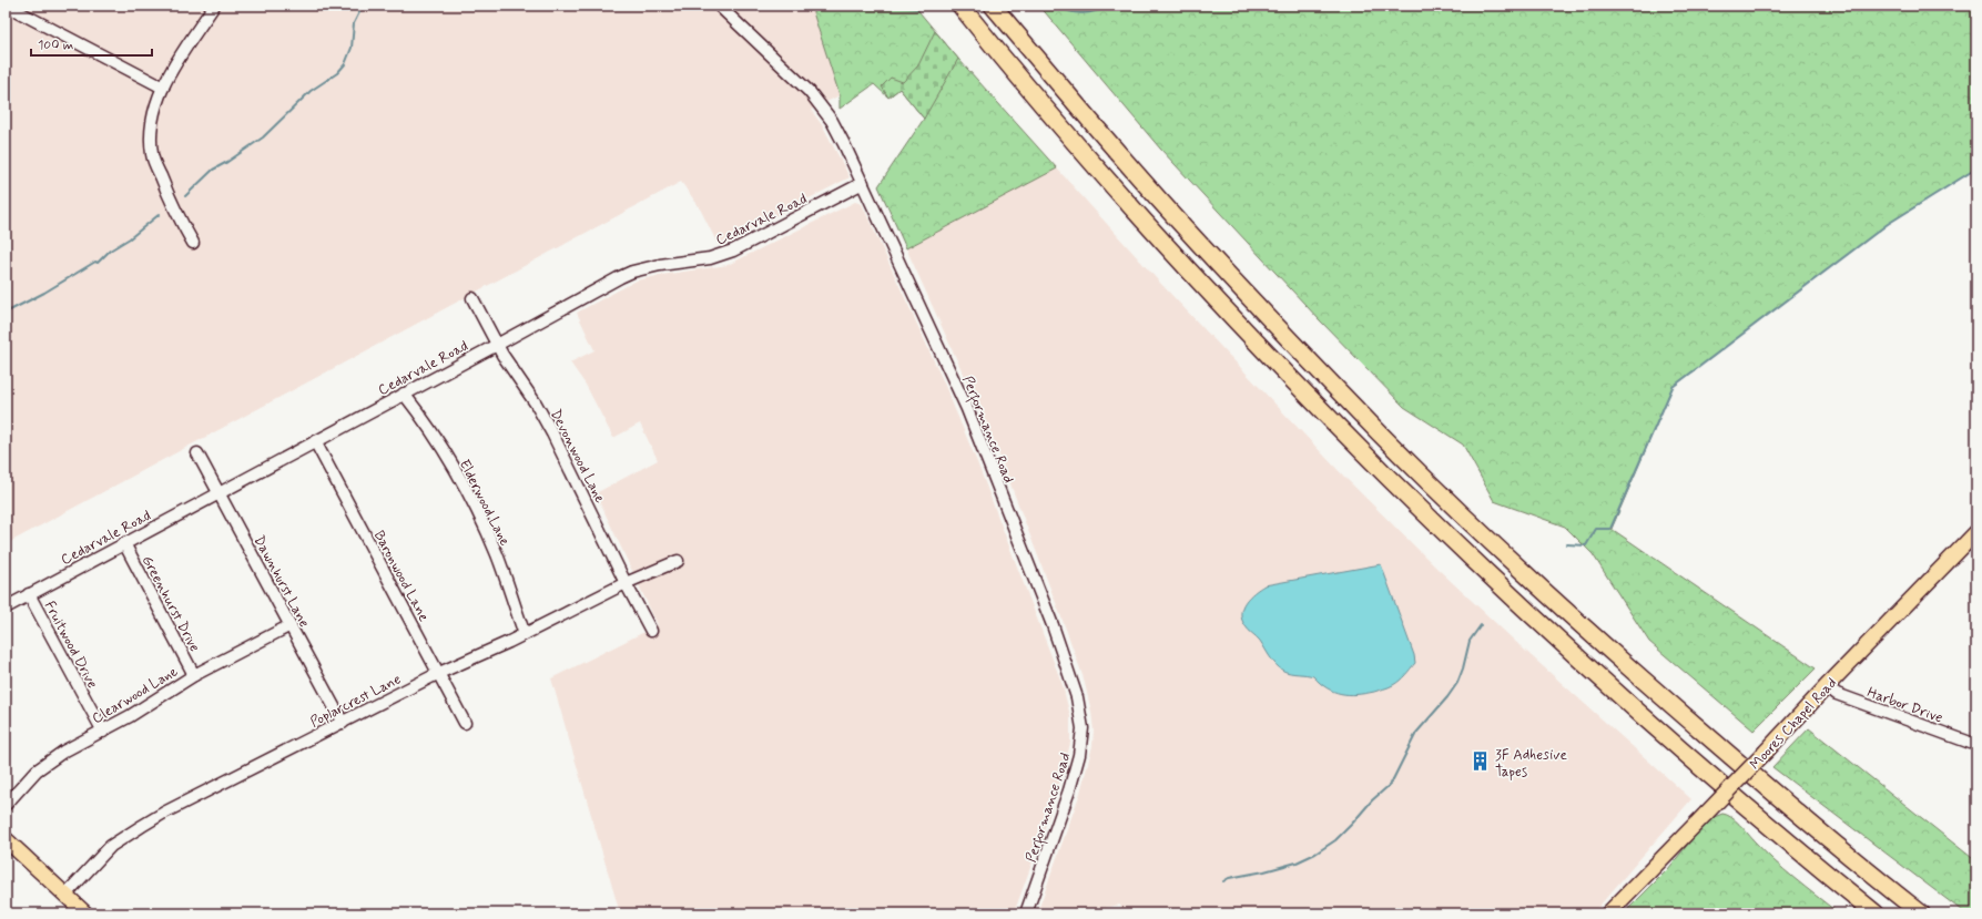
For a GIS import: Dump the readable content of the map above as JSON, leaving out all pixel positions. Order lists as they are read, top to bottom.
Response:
{
  "streets": {
    "main road": ["Moores Chapel Road"],
    "street": [
      "Cedarvale Road",
      "Performance Road",
      "Devonwood Lane",
      "Elderwood Lane",
      "Baronwood Lane",
      "Dawnhurst Lane",
      "Greenhurst Drive",
      "Fruitwood Drive",
      "Clearwood Lane",
      "Poplarcrest Lane",
      "Harbor Drive"
    ]
  },
  "crossings": [
    ["Cedarvale Road", "Performance Road"],
    ["Cedarvale Road", "Devonwood Lane"],
    ["Cedarvale Road", "Elderwood Lane"],
    ["Cedarvale Road", "Baronwood Lane"],
    ["Cedarvale Road", "Dawnhurst Lane"],
    ["Cedarvale Road", "Greenhurst Drive"],
    ["Cedarvale Road", "Fruitwood Drive"],
    ["Devonwood Lane", "Poplarcrest Lane"],
    ["Elderwood Lane", "Poplarcrest Lane"],
    ["Baronwood Lane", "Poplarcrest Lane"],
    ["Dawnhurst Lane", "Clearwood Lane"],
    ["Dawnhurst Lane", "Poplarcrest Lane"],
    ["Greenhurst Drive", "Clearwood Lane"],
    ["Fruitwood Drive", "Clearwood Lane"],
    ["Harbor Drive", "Moores Chapel Road"]
  ],
  "places": {
    "building": ["3F Adhesive Tapes"]
  },
  "scale_bar": "100 m"
}
